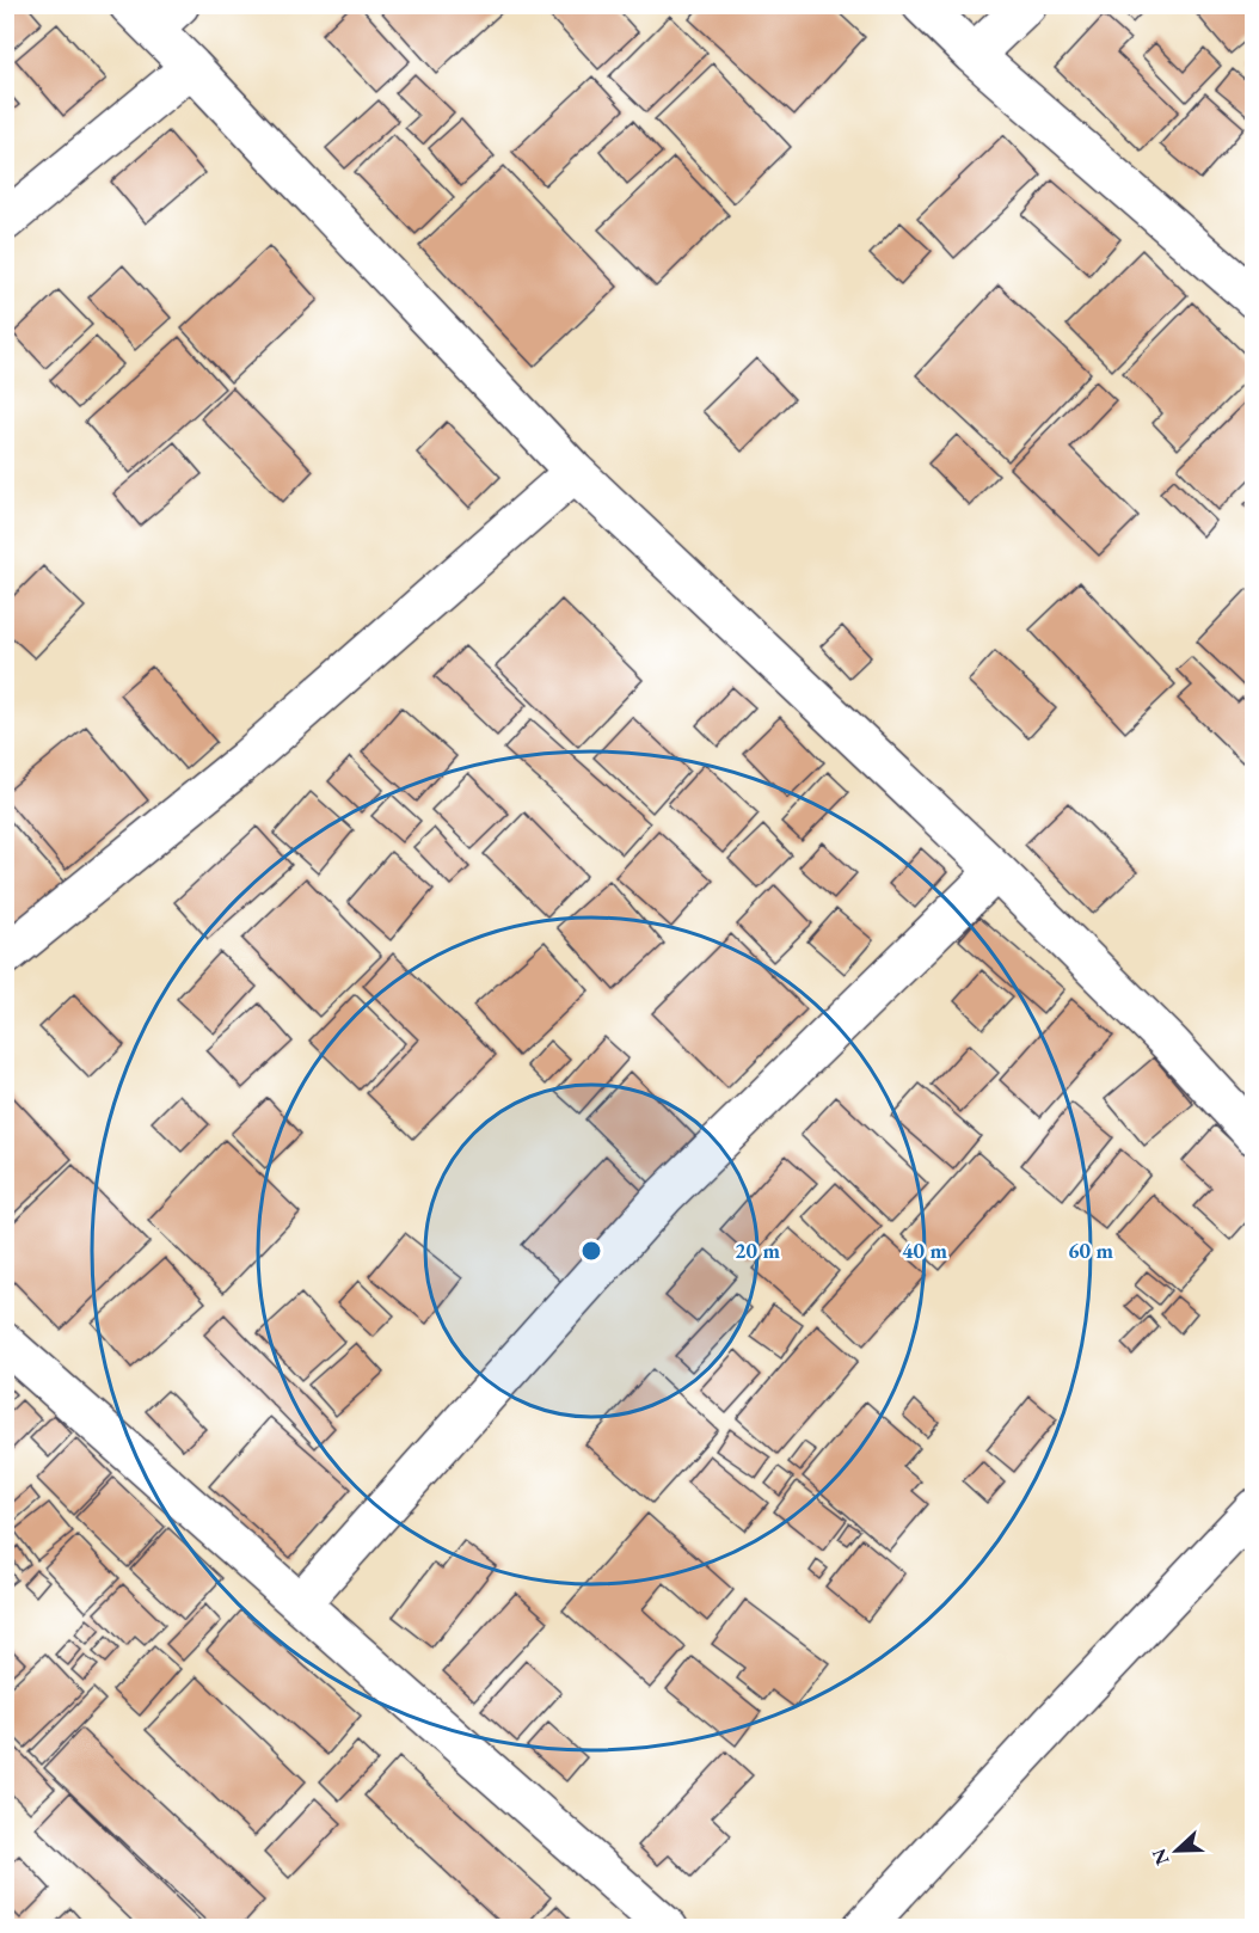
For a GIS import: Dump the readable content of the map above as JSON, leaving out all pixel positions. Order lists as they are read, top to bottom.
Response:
{
  "north": "left",
  "rings": ["20 m", "40 m", "60 m"]
}
